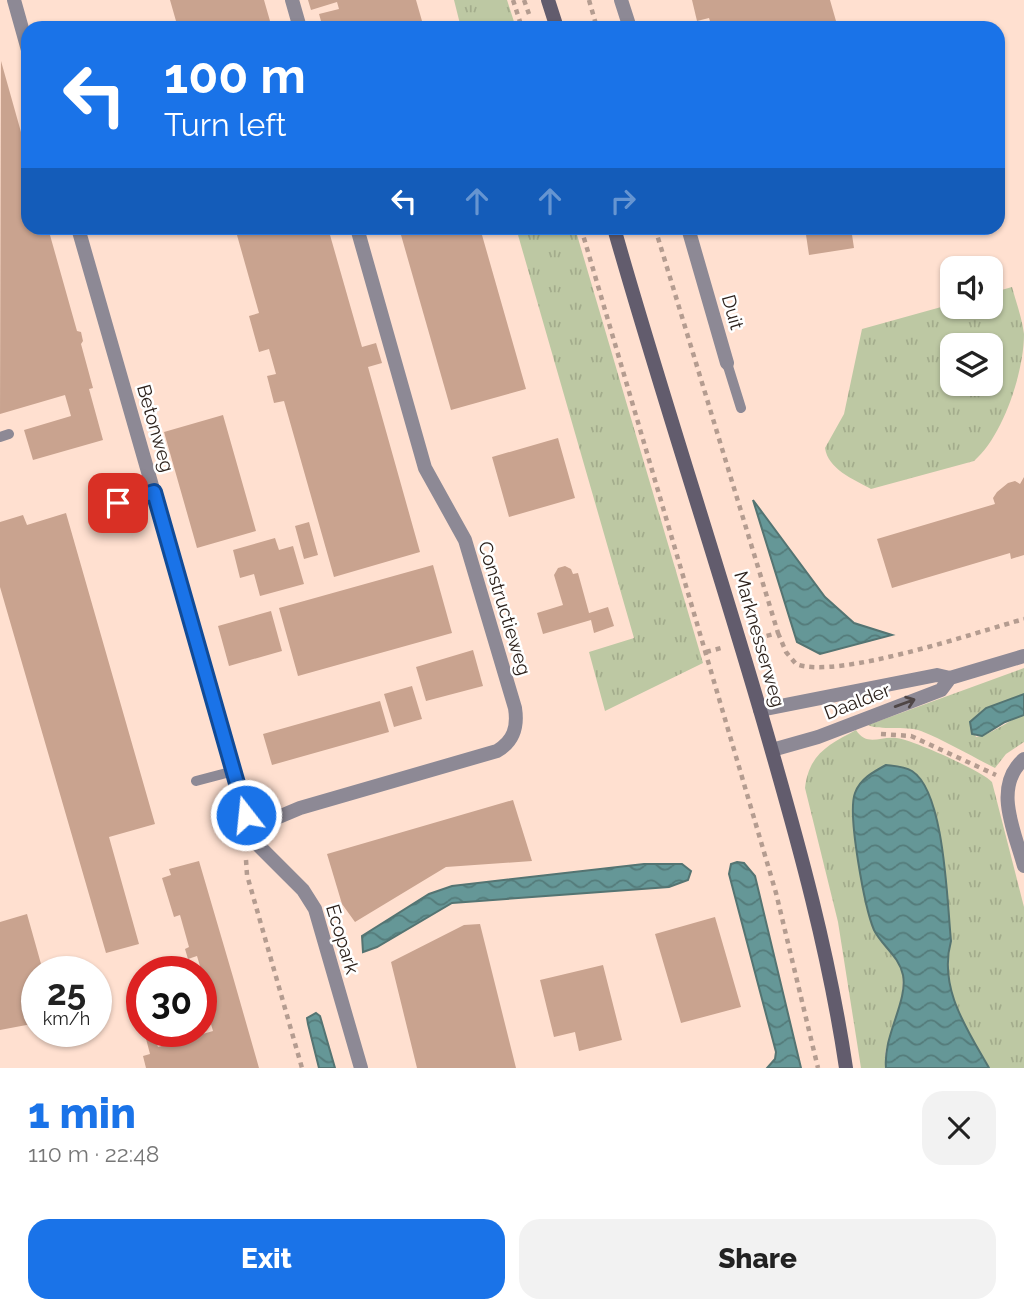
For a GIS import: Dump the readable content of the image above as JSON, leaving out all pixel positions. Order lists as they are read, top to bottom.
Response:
{
  "streets": {
    "main road": ["Marknesserweg"],
    "street": [
      "Duit",
      "Betonweg",
      "Constructieweg",
      "Daalder",
      "Ecopark"
    ]
  },
  "crossings": [
    ["Betonweg", "Constructieweg"],
    ["Betonweg", "Ecopark"],
    ["Constructieweg", "Ecopark"],
    ["Marknesserweg", "Daalder"]
  ],
  "page": {
    "turn": ["100 m", "Turn left"],
    "speed": "25 km/h",
    "limit": "30",
    "heading": ["1 min", "110 m · 22:48"],
    "buttons": ["Exit", "Share"]
  }
}
